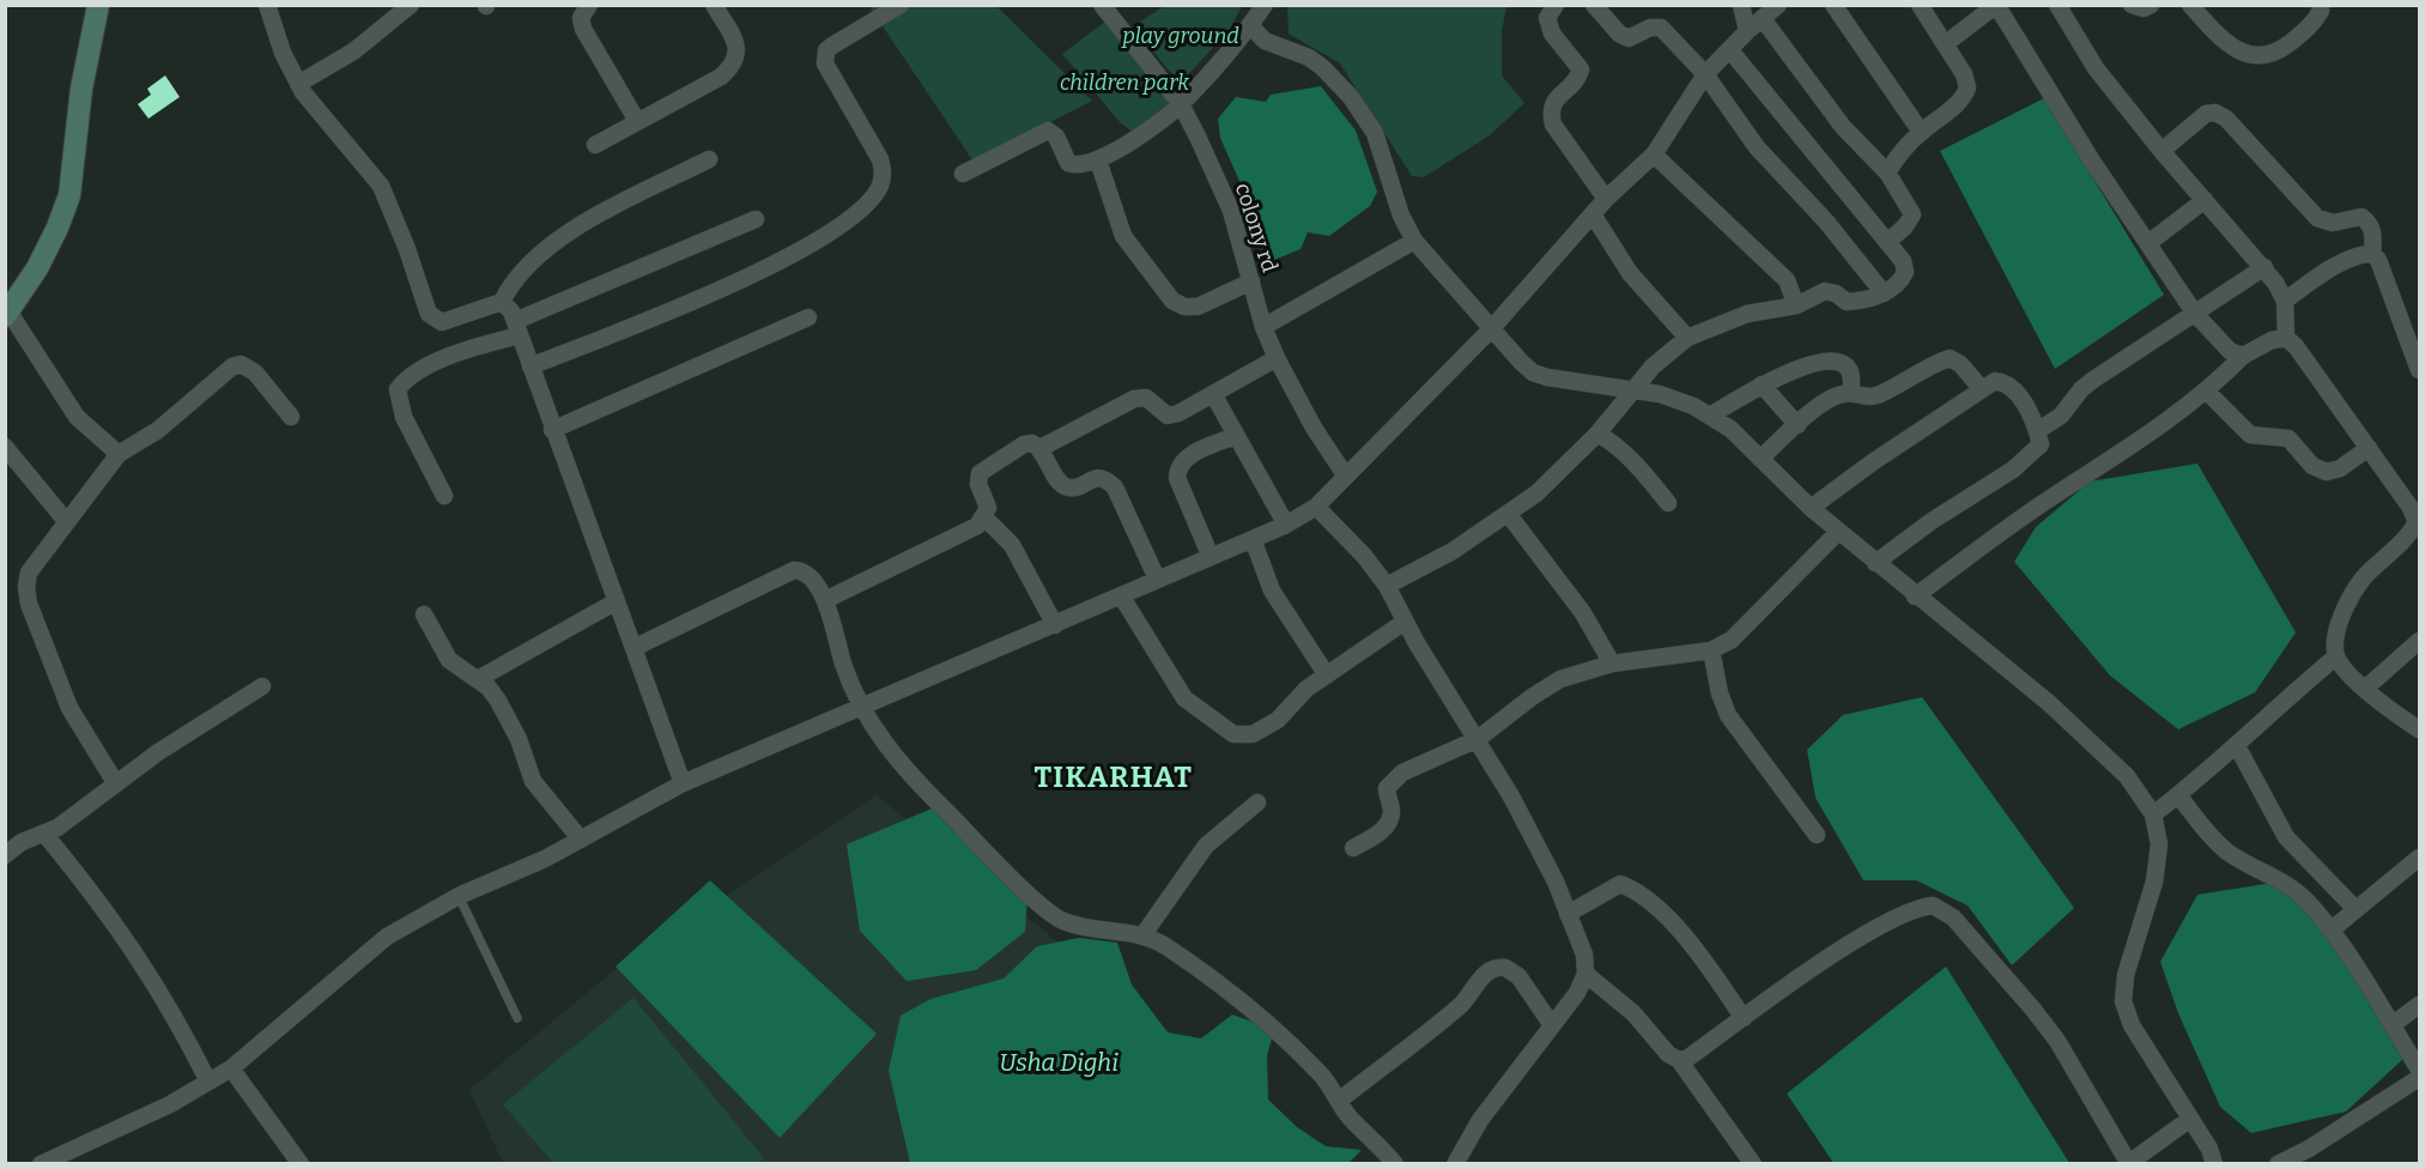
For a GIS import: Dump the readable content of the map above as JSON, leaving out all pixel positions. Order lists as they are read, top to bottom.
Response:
{
  "streets": {
    "street": ["colony rd"]
  },
  "districts": ["TIKARHAT"],
  "water": ["Usha Dighi"],
  "parks": ["play ground", "children park"]
}
